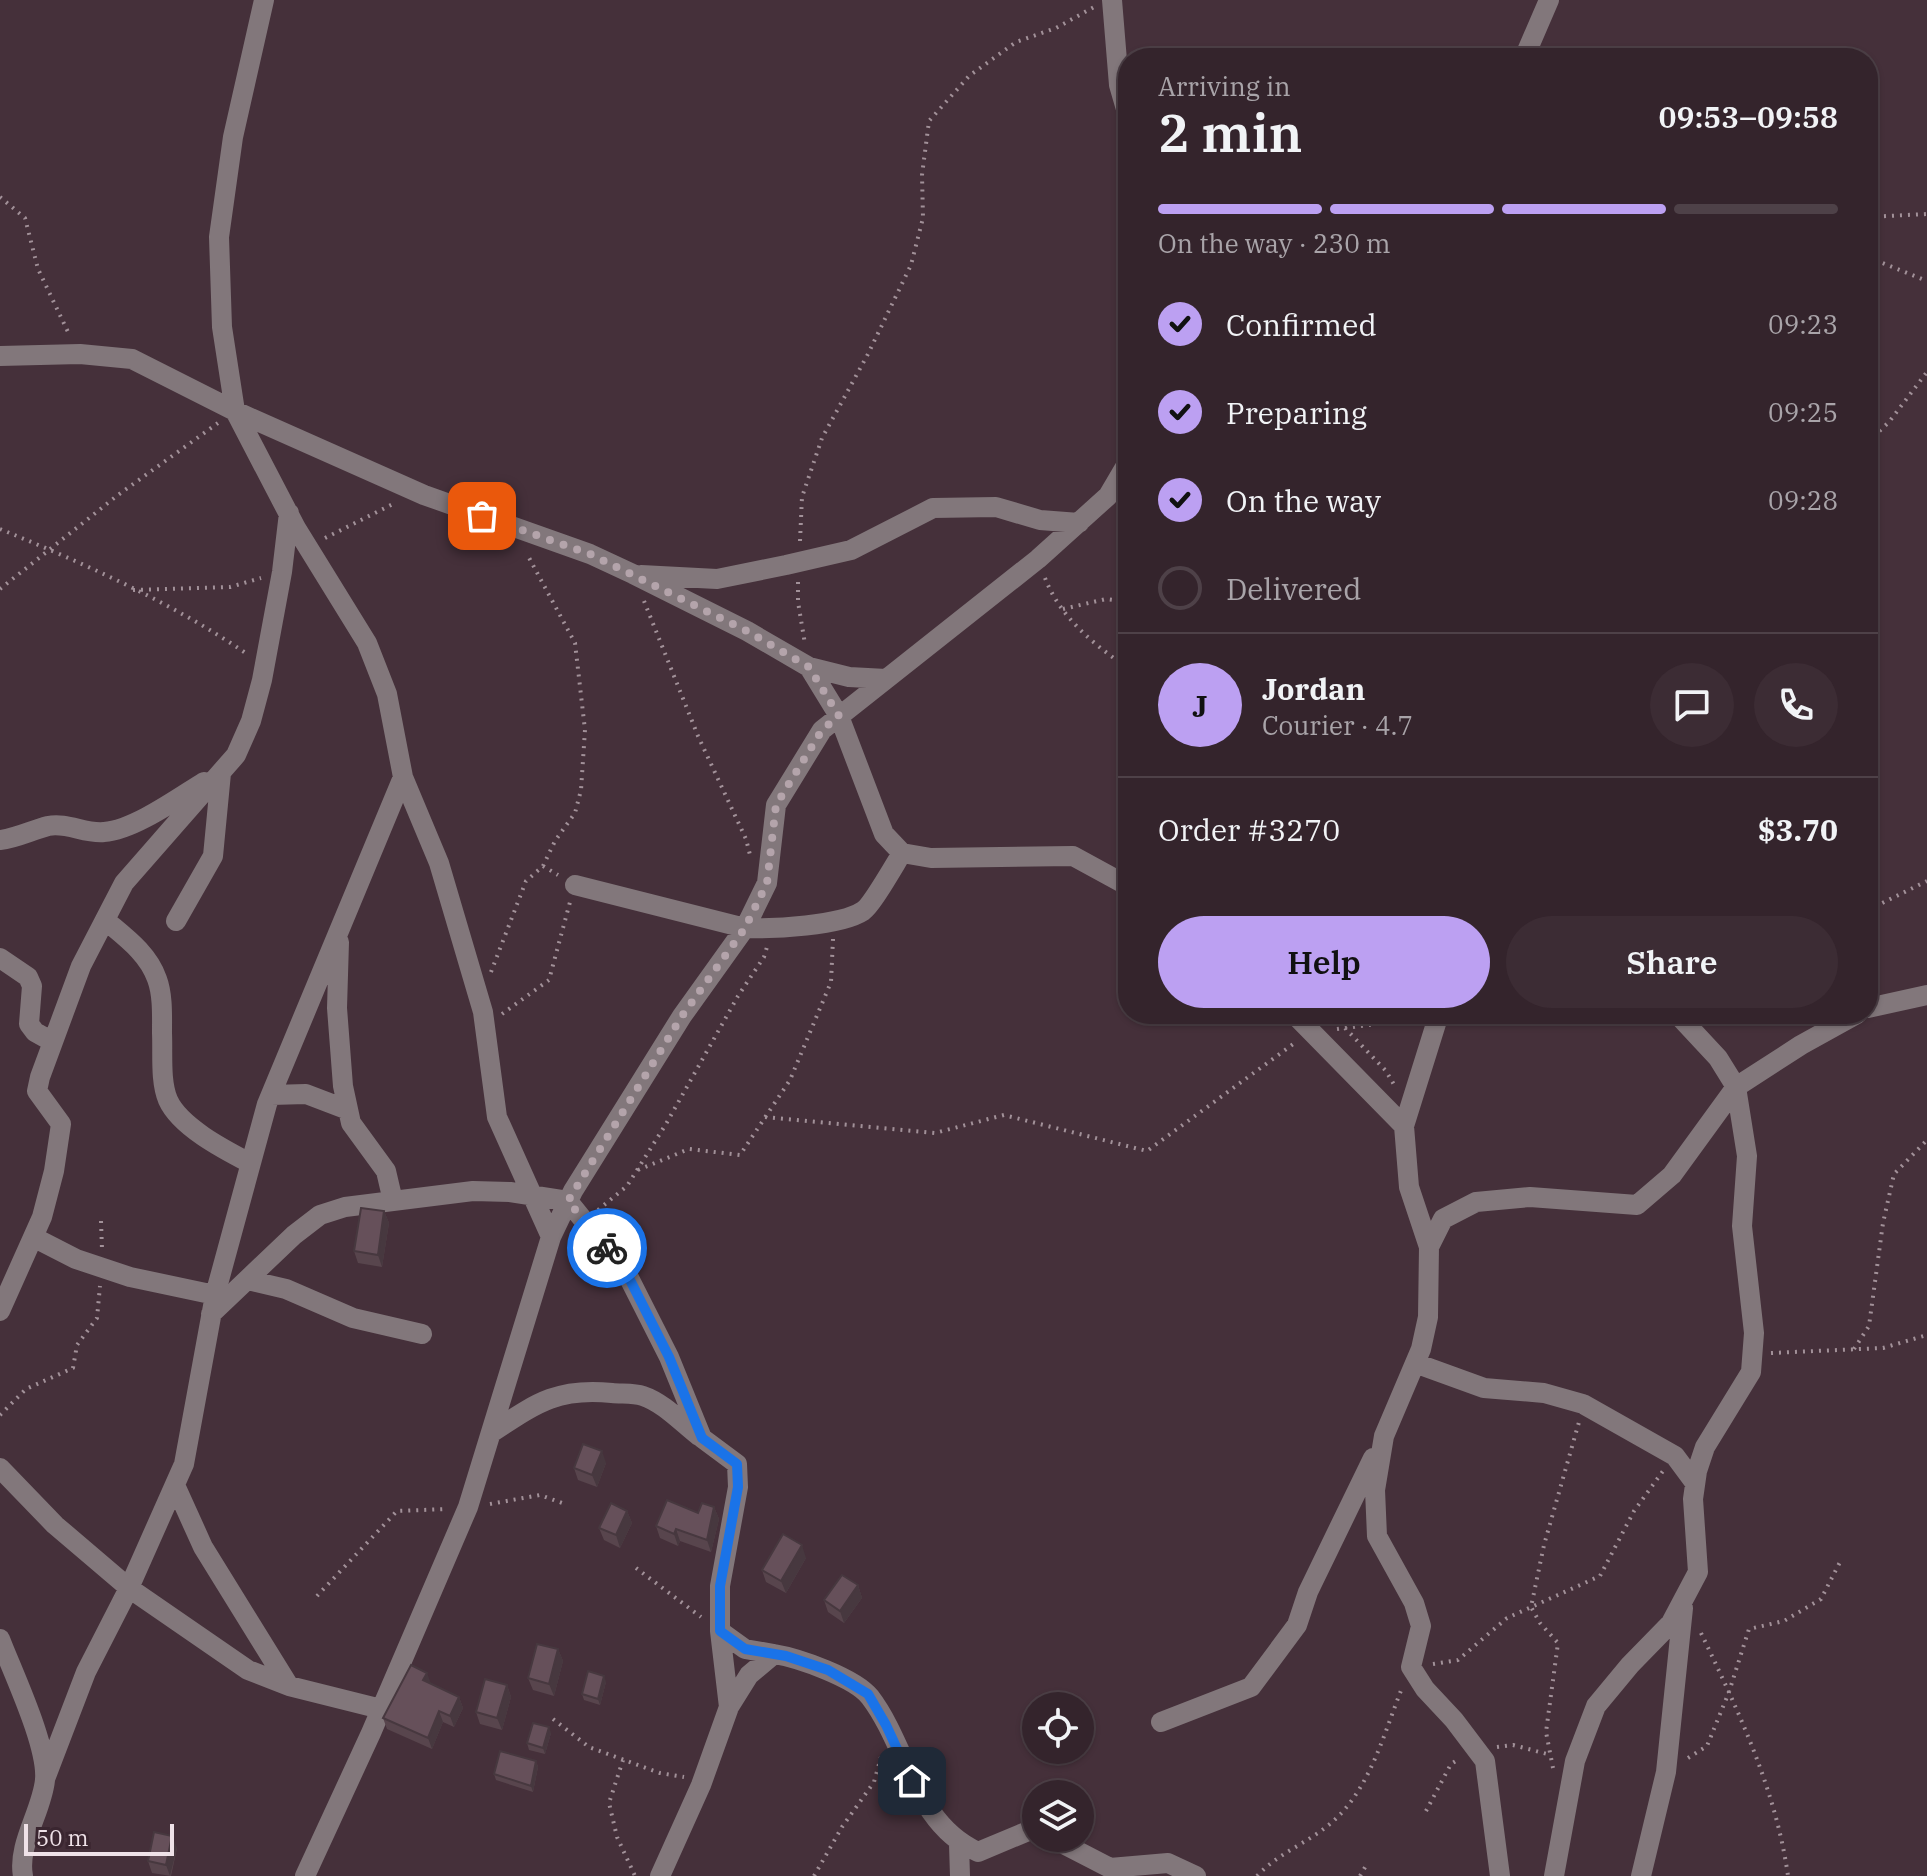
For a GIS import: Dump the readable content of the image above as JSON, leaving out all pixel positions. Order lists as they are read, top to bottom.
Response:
{
  "scale_bar": "50 m",
  "page": {
    "heading": ["2 min", "Arriving in", "09:53–09:58"],
    "panel": [
      "Jordan",
      "Courier · 4.7",
      "Order #3270",
      "$3.70"
    ],
    "bar": "On the way · 230 m",
    "list": [
      ["Confirmed", "09:23"],
      ["Preparing", "09:25"],
      ["On the way", "09:28"],
      "Delivered"
    ],
    "round": "J",
    "buttons": ["Help", "Share"],
    "scale": "50 m"
  }
}
